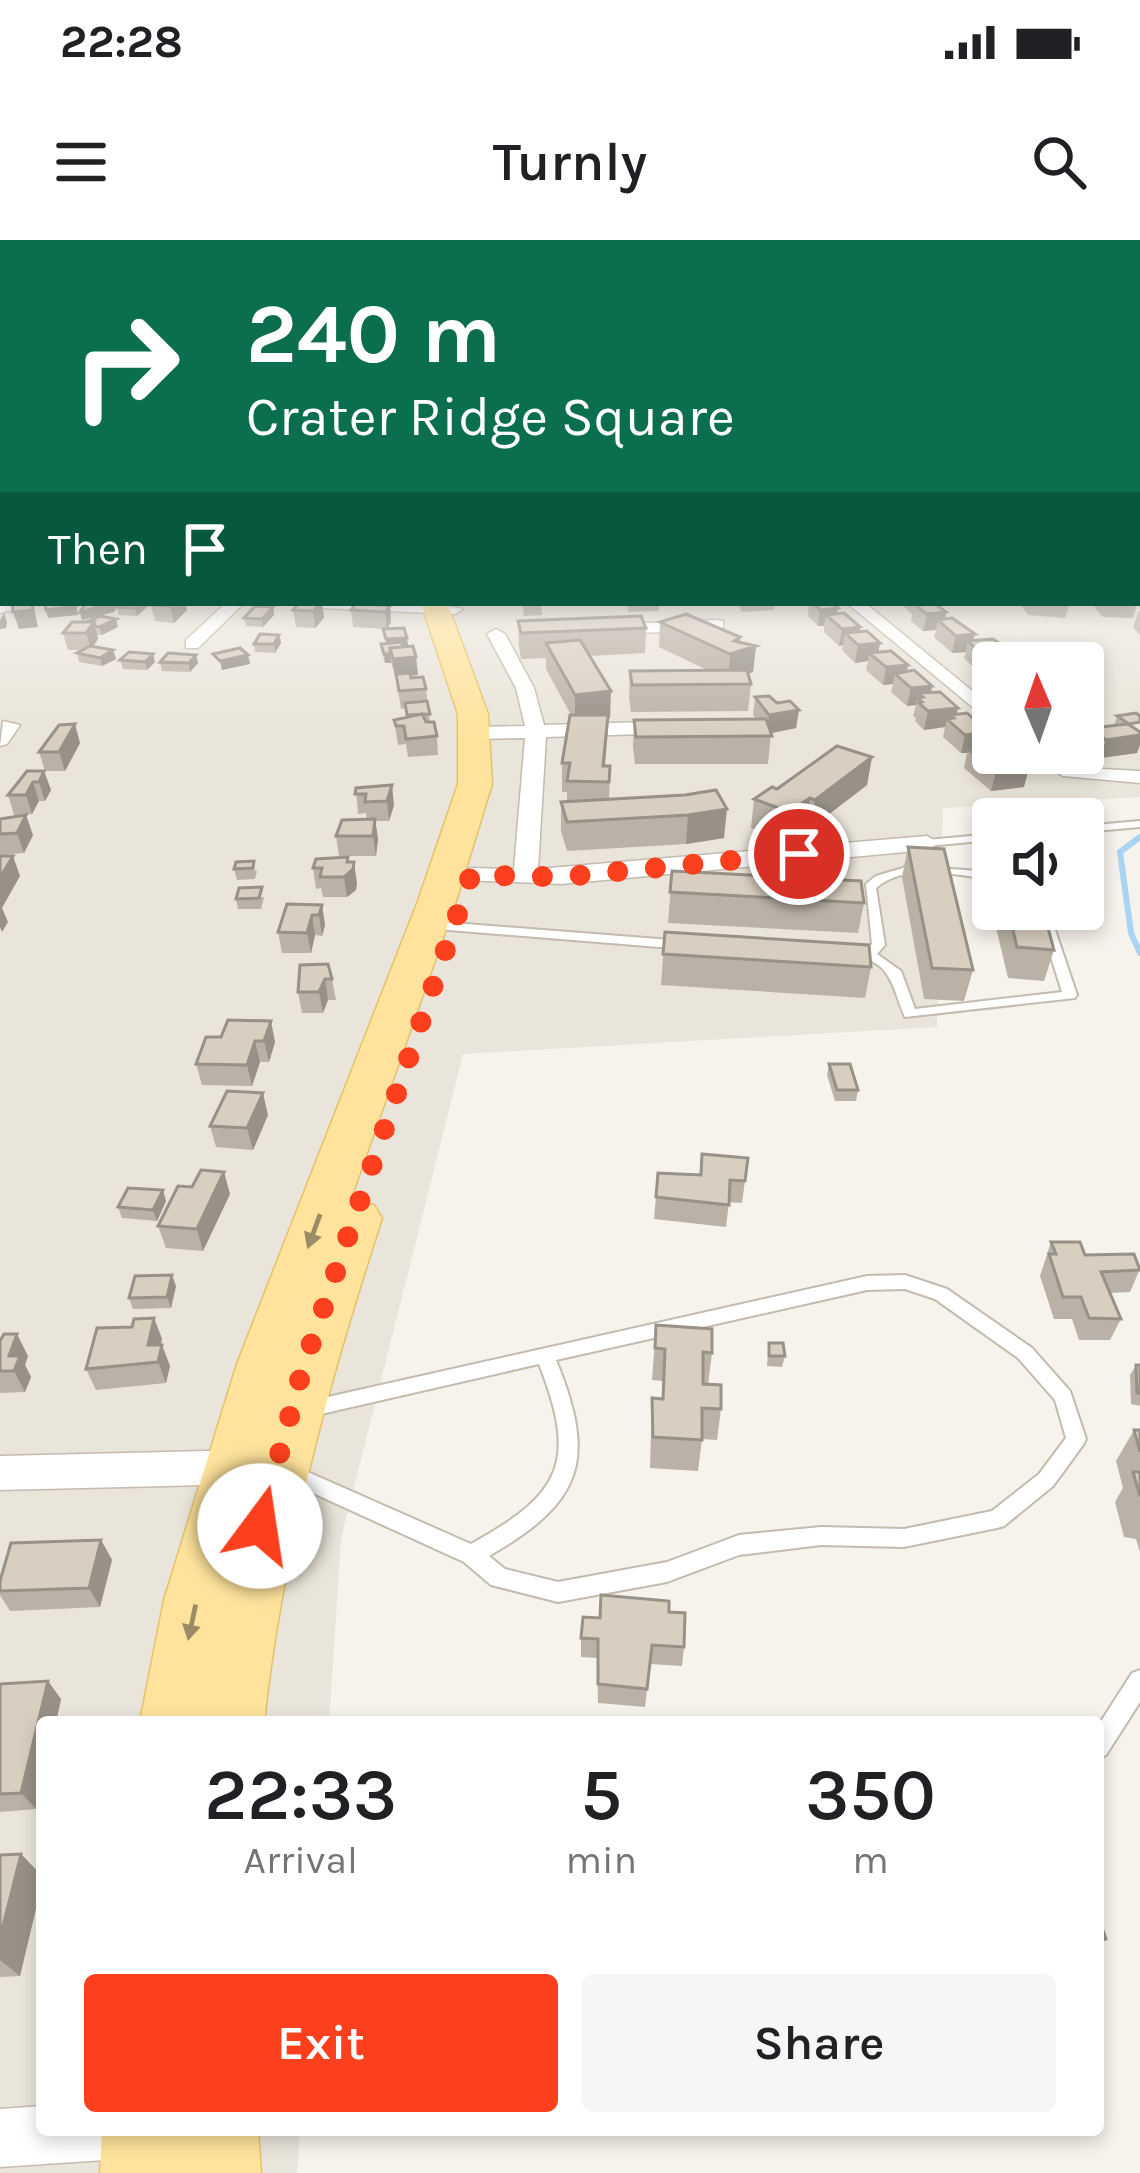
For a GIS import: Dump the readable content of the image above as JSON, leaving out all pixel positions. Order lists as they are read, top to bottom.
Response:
{
  "north": "top",
  "page": {
    "status": "22:28",
    "header": "Turnly",
    "turn": ["240 m", "Crater Ridge Square"],
    "then": "Then",
    "eta": [
      "22:33",
      "Arrival",
      "5",
      "min",
      "350",
      "m"
    ],
    "buttons": ["Exit", "Share"]
  }
}
